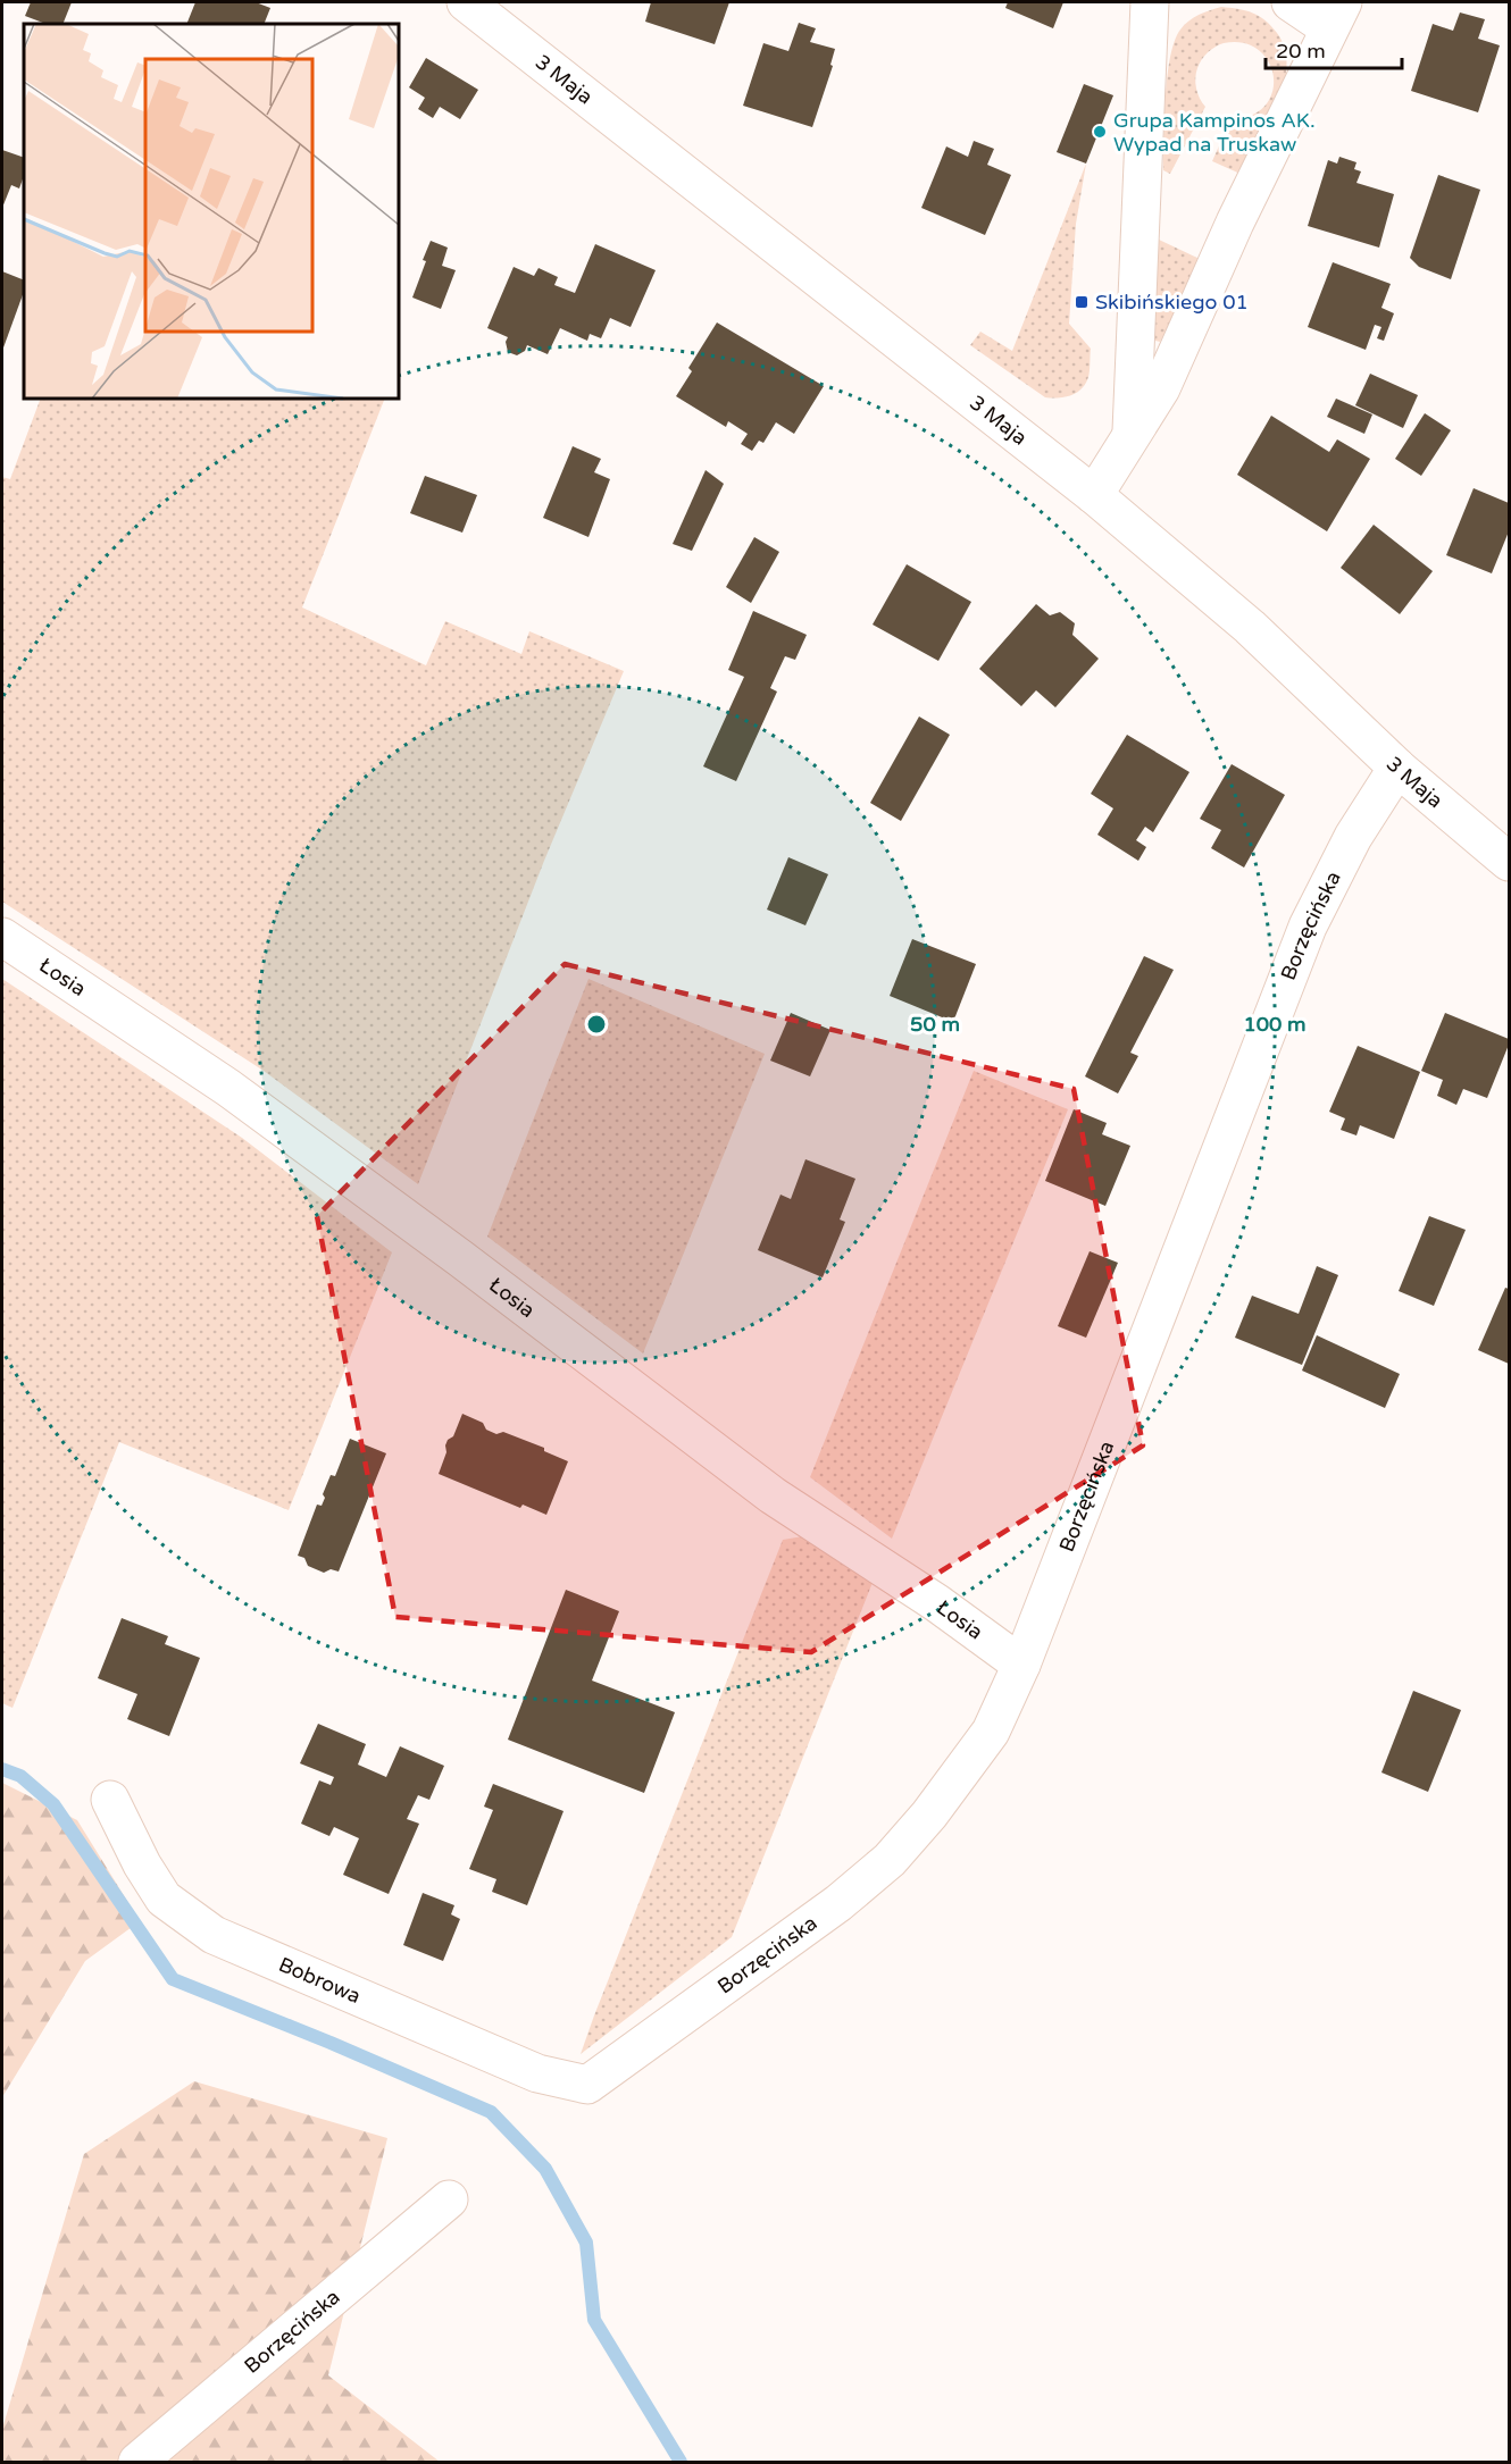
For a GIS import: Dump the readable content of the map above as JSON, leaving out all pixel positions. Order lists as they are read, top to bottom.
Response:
{
  "streets": {
    "street": [
      "3 Maja",
      "Borzęcińska",
      "Łosia",
      "Bobrowa"
    ]
  },
  "crossings": [
    ["3 Maja", "Borzęcińska"],
    ["Borzęcińska", "Łosia"],
    ["Borzęcińska", "Bobrowa"]
  ],
  "places": {
    "other": ["Grupa Kampinos AK. Wypad na Truskaw"],
    "transit": ["Skibińskiego 01"]
  },
  "scale_bar": "20 m",
  "rings": ["50 m", "100 m"]
}
